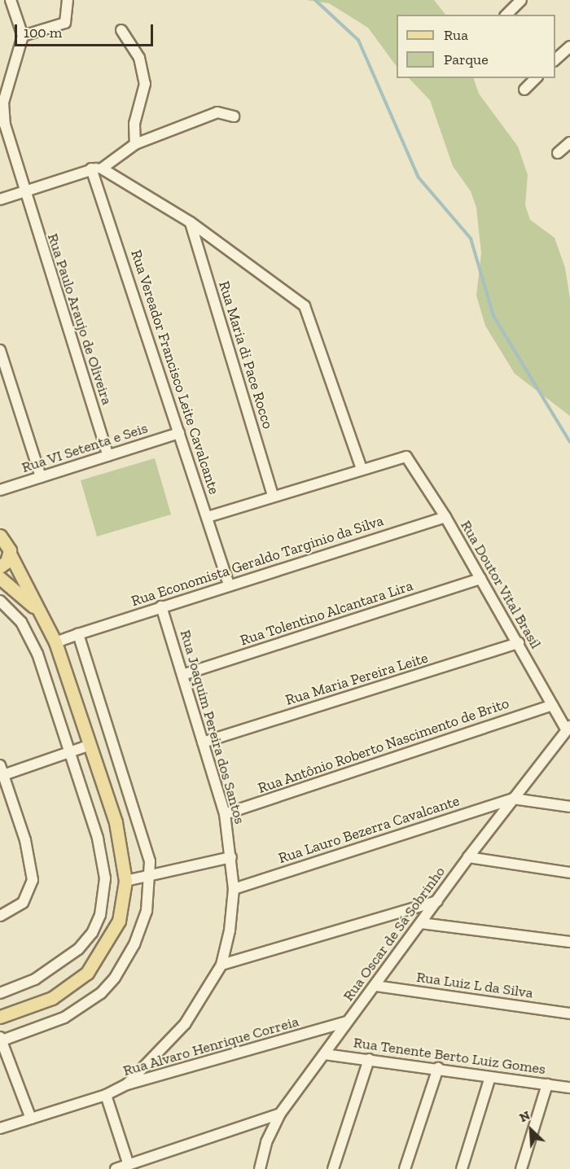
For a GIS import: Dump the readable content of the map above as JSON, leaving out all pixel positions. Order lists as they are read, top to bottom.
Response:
{
  "streets": {
    "street": [
      "Rua Paulo Araujo de Oliveira",
      "Rua Maria di Pace Rocco",
      "Rua Vereador Francisco Leite Cavalcante",
      "Rua VI Setenta e Seis",
      "Rua Economista Geraldo Targinio da Silva",
      "Rua Doutor Vital Brasil",
      "Rua Tolentino Alcantara Lira",
      "Rua Maria Pereira Leite",
      "Rua Joaquim Pereira dos Santos",
      "Rua Antônio Roberto Nascimento de Brito",
      "Rua Lauro Bezerra Cavalcante",
      "Rua Oscar de Sá Sobrinho",
      "Rua Luiz L da Silva",
      "Rua Alvaro Henrique Correia",
      "Rua Tenente Berto Luiz Gomes"
    ]
  },
  "crossings": [
    ["Rua Paulo Araujo de Oliveira", "Rua VI Setenta e Seis"],
    ["Rua Vereador Francisco Leite Cavalcante", "Rua VI Setenta e Seis"],
    ["Rua Vereador Francisco Leite Cavalcante", "Rua Economista Geraldo Targinio da Silva"],
    ["Rua Economista Geraldo Targinio da Silva", "Rua Doutor Vital Brasil"],
    ["Rua Economista Geraldo Targinio da Silva", "Rua Joaquim Pereira dos Santos"],
    ["Rua Doutor Vital Brasil", "Rua Tolentino Alcantara Lira"],
    ["Rua Doutor Vital Brasil", "Rua Maria Pereira Leite"],
    ["Rua Doutor Vital Brasil", "Rua Antônio Roberto Nascimento de Brito"],
    ["Rua Doutor Vital Brasil", "Rua Oscar de Sá Sobrinho"],
    ["Rua Tolentino Alcantara Lira", "Rua Joaquim Pereira dos Santos"],
    ["Rua Maria Pereira Leite", "Rua Joaquim Pereira dos Santos"],
    ["Rua Joaquim Pereira dos Santos", "Rua Antônio Roberto Nascimento de Brito"],
    ["Rua Joaquim Pereira dos Santos", "Rua Lauro Bezerra Cavalcante"],
    ["Rua Joaquim Pereira dos Santos", "Rua Alvaro Henrique Correia"],
    ["Rua Lauro Bezerra Cavalcante", "Rua Oscar de Sá Sobrinho"],
    ["Rua Oscar de Sá Sobrinho", "Rua Luiz L da Silva"],
    ["Rua Oscar de Sá Sobrinho", "Rua Alvaro Henrique Correia"],
    ["Rua Oscar de Sá Sobrinho", "Rua Tenente Berto Luiz Gomes"]
  ],
  "legend": ["Rua", "Parque"],
  "scale_bar": "100 m",
  "north": "top left"
}
